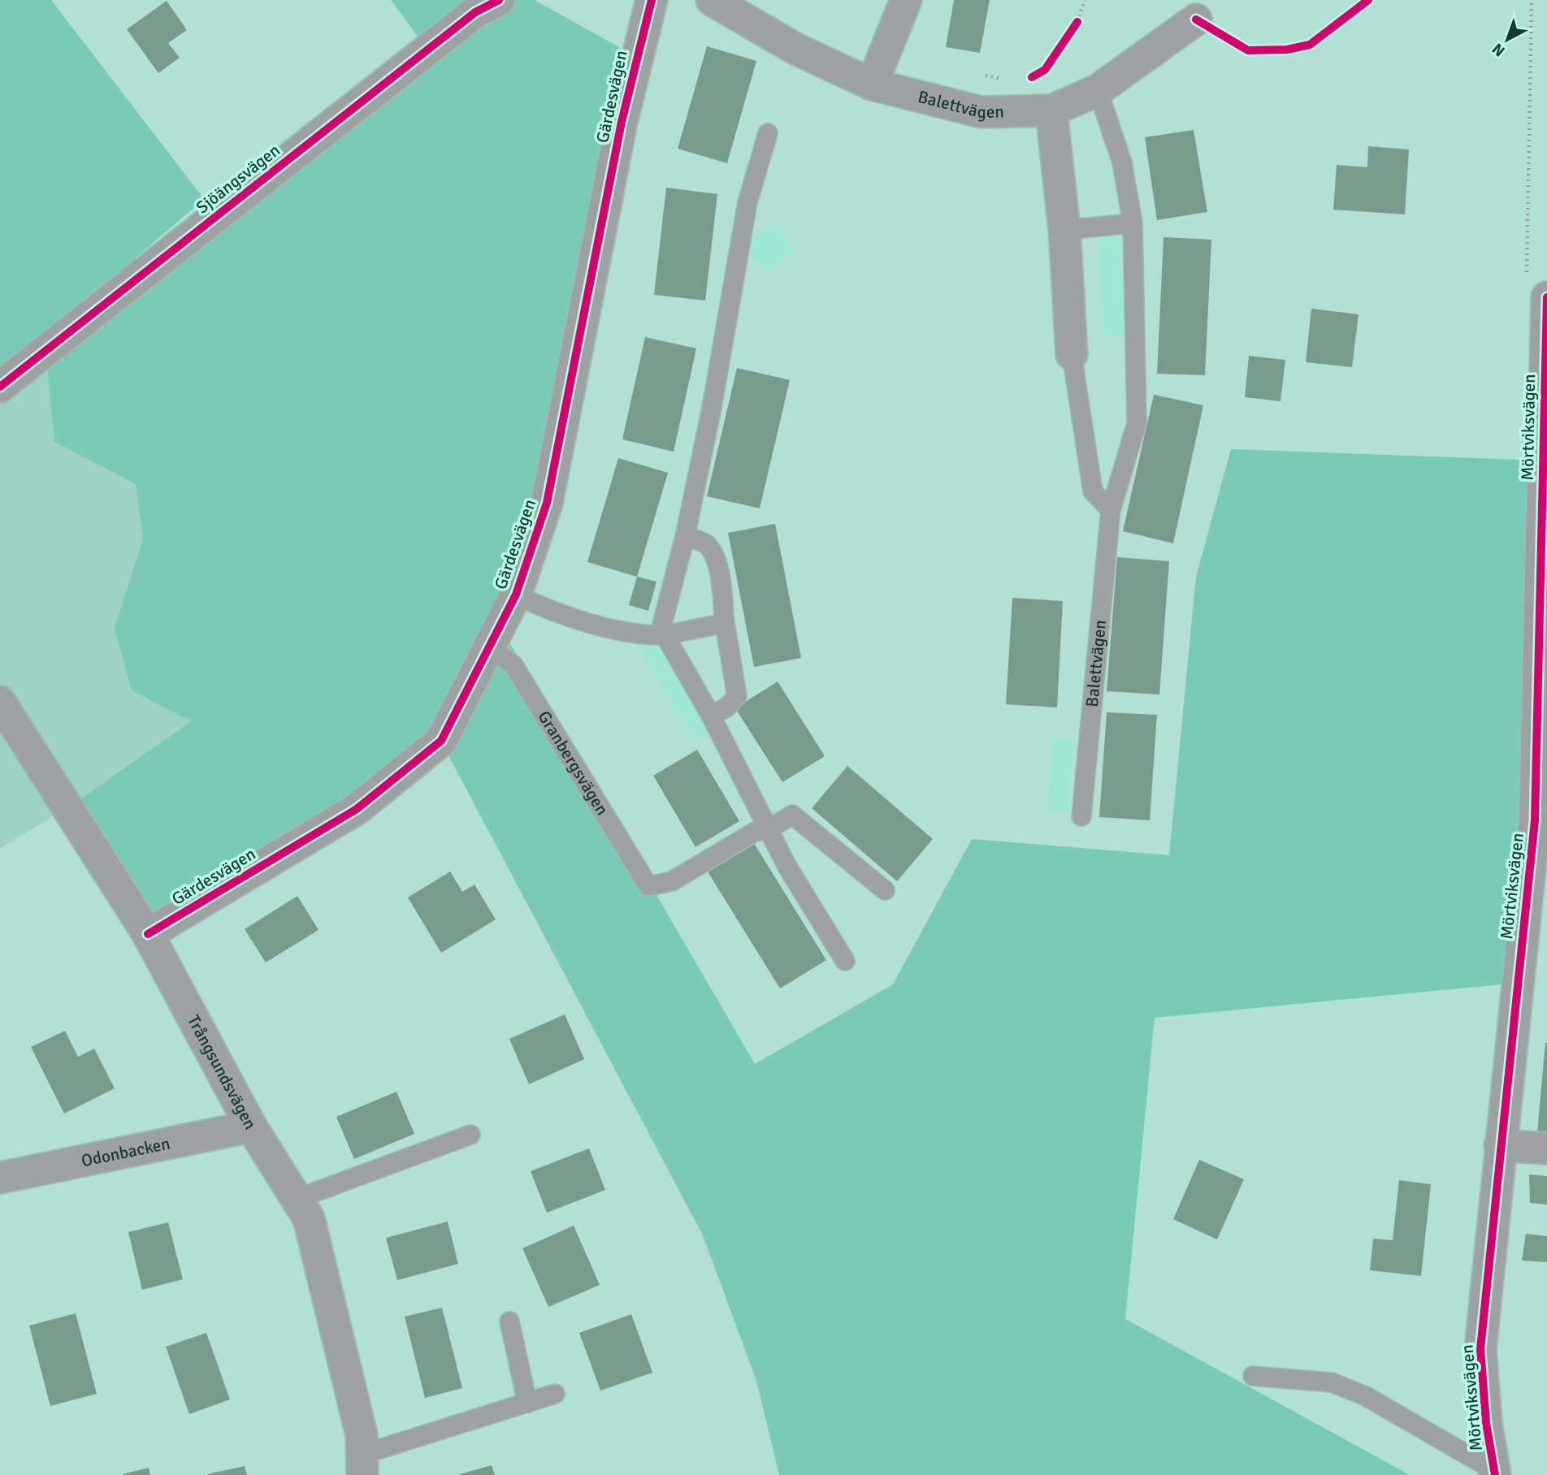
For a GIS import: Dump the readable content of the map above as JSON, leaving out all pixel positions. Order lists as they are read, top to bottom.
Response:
{
  "streets": {
    "street": [
      "Gärdesvägen",
      "Balettvägen",
      "Sjöängsvägen",
      "Mörtviksvägen",
      "Trångsundsvägen",
      "Odonbacken"
    ],
    "lane": ["Granbergsvägen"]
  },
  "crossings": [
    ["Gärdesvägen", "Granbergsvägen"],
    ["Gärdesvägen", "Trångsundsvägen"],
    ["Trångsundsvägen", "Odonbacken"]
  ],
  "north": "bottom left"
}
